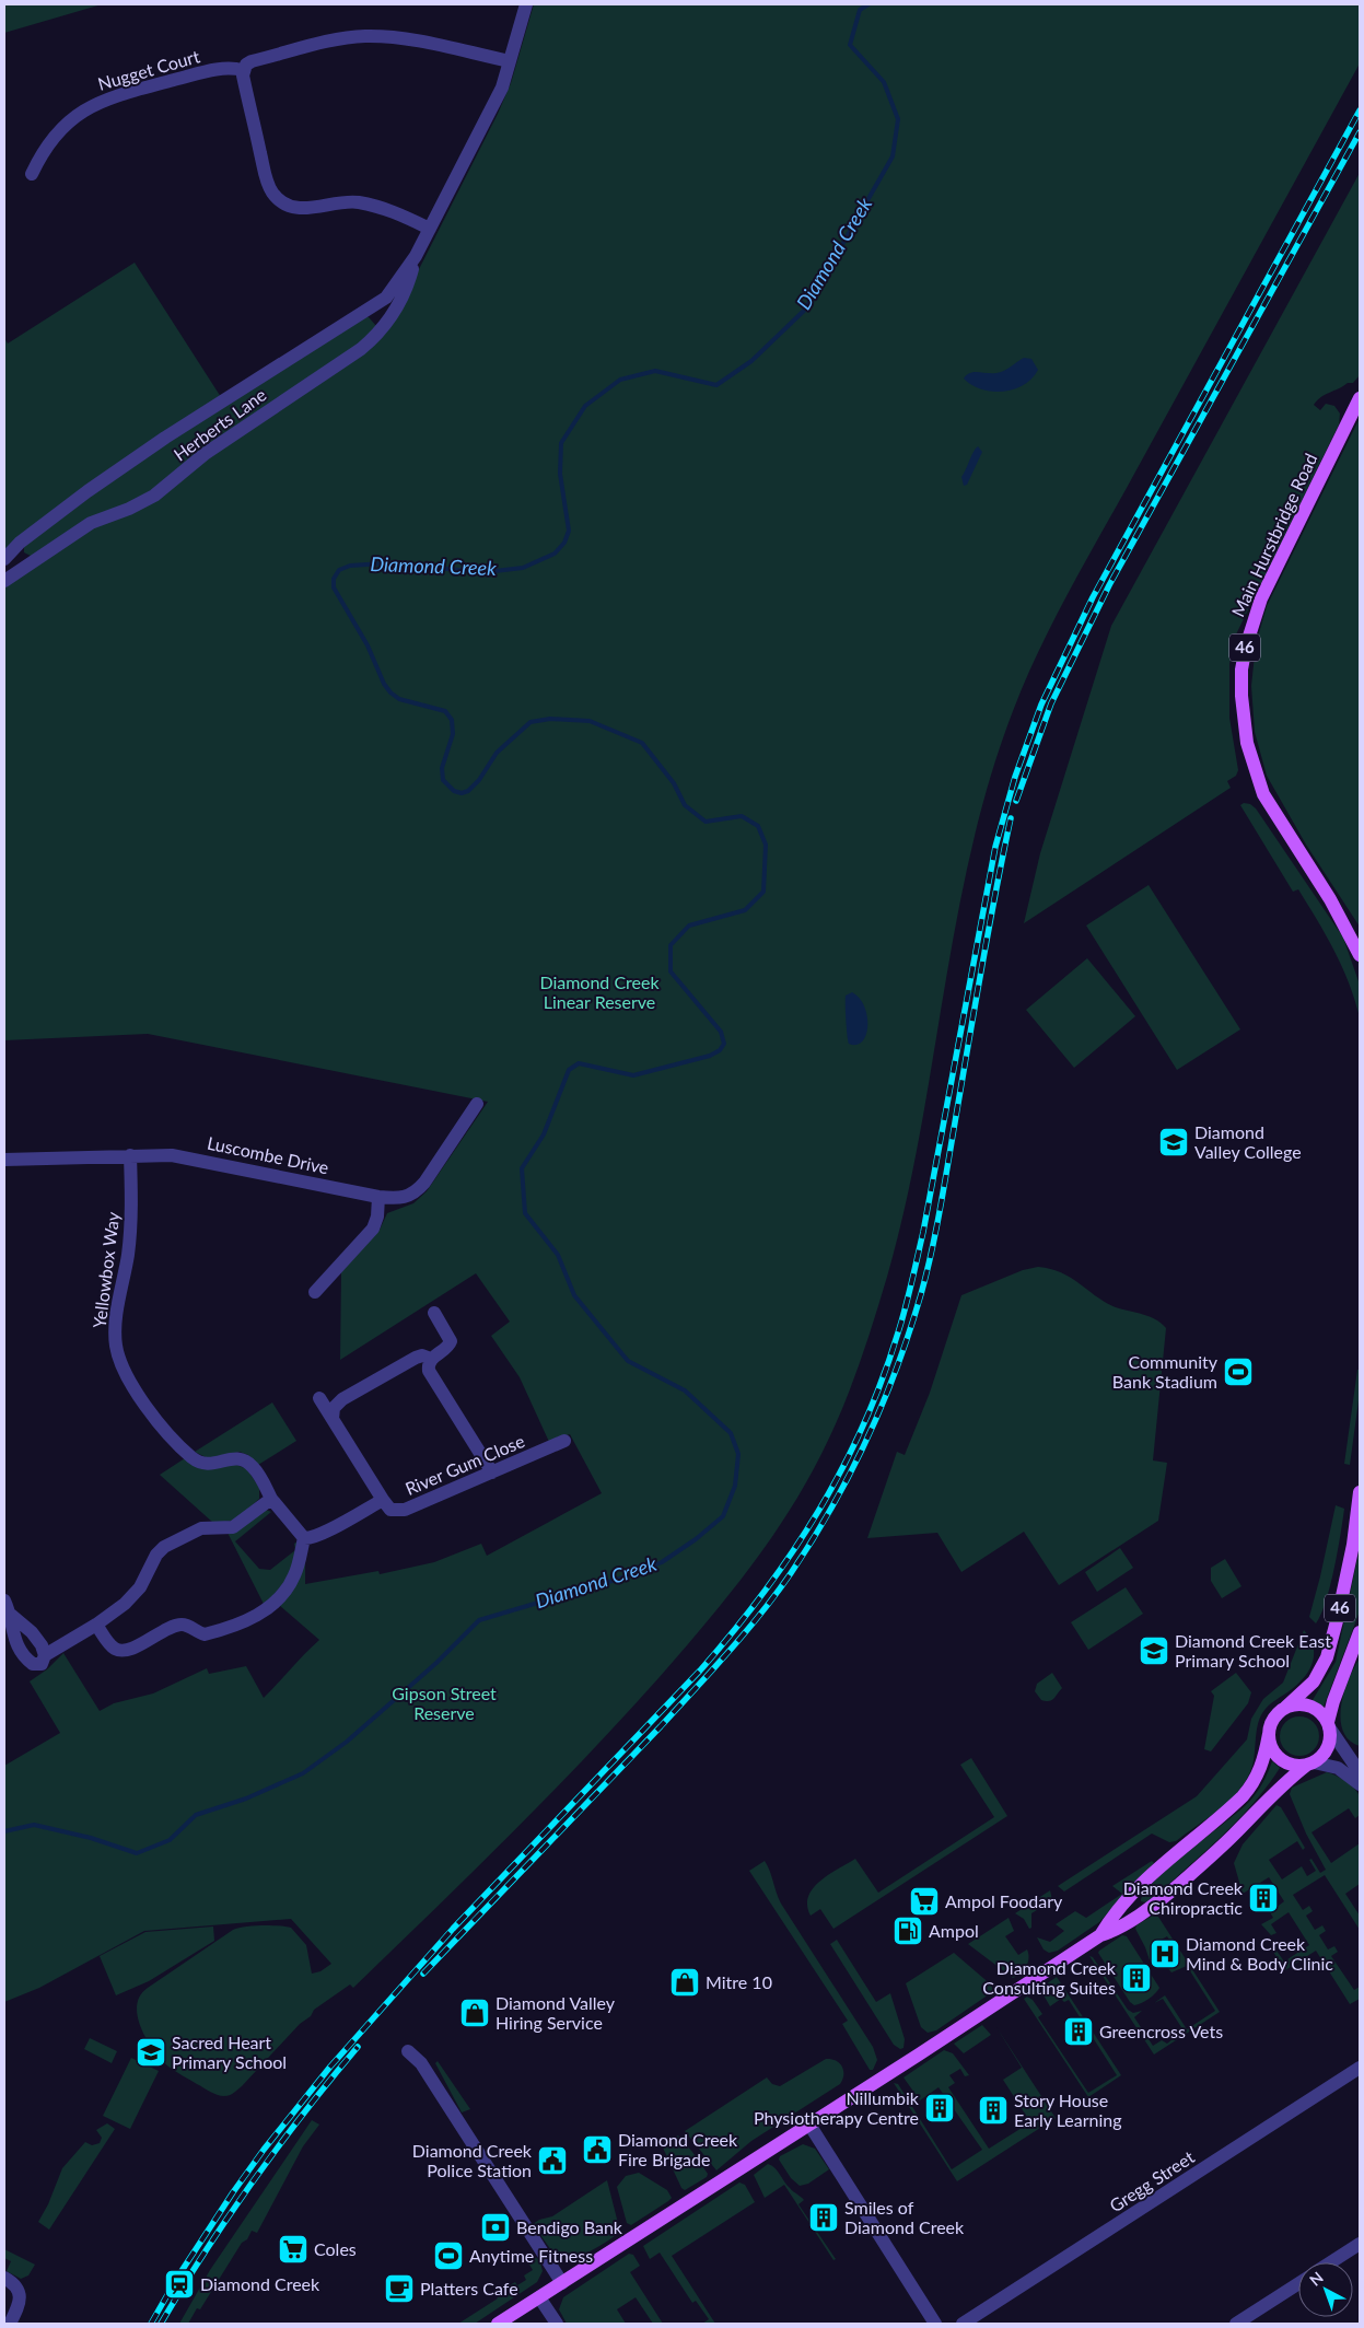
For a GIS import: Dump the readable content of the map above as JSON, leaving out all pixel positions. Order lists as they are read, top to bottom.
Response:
{
  "streets": {
    "main road": ["Main Hurstbridge Road", "46"],
    "street": [
      "Nugget Court",
      "Herberts Lane",
      "Luscombe Drive",
      "Yellowbox Way",
      "River Gum Close",
      "Gregg Street"
    ]
  },
  "crossings": [
    ["Luscombe Drive", "Yellowbox Way"]
  ],
  "water": ["Diamond Creek"],
  "parks": ["Diamond Creek Linear Reserve", "Gipson Street Reserve"],
  "places": {
    "school or university": ["Diamond Valley College", "Diamond Creek East Primary School", "Sacred Heart Primary School"],
    "sports": ["Community Bank Stadium", "Anytime Fitness"],
    "building": [
      "Diamond Creek Chiropractic",
      "Diamond Creek Consulting Suites",
      "Greencross Vets",
      "Nillumbik Physiotherapy Centre",
      "Story House Early Learning",
      "Smiles of Diamond Creek"
    ],
    "supermarket": ["Ampol Foodary", "Coles"],
    "fuel station": ["Ampol"],
    "hospital": ["Diamond Creek Mind & Body Clinic"],
    "shop": ["Mitre 10", "Diamond Valley Hiring Service"],
    "public building": ["Diamond Creek Fire Brigade", "Diamond Creek Police Station"],
    "bank": ["Bendigo Bank"],
    "station": ["Diamond Creek"],
    "cafe": ["Platters Cafe"]
  },
  "north": "top left"
}
